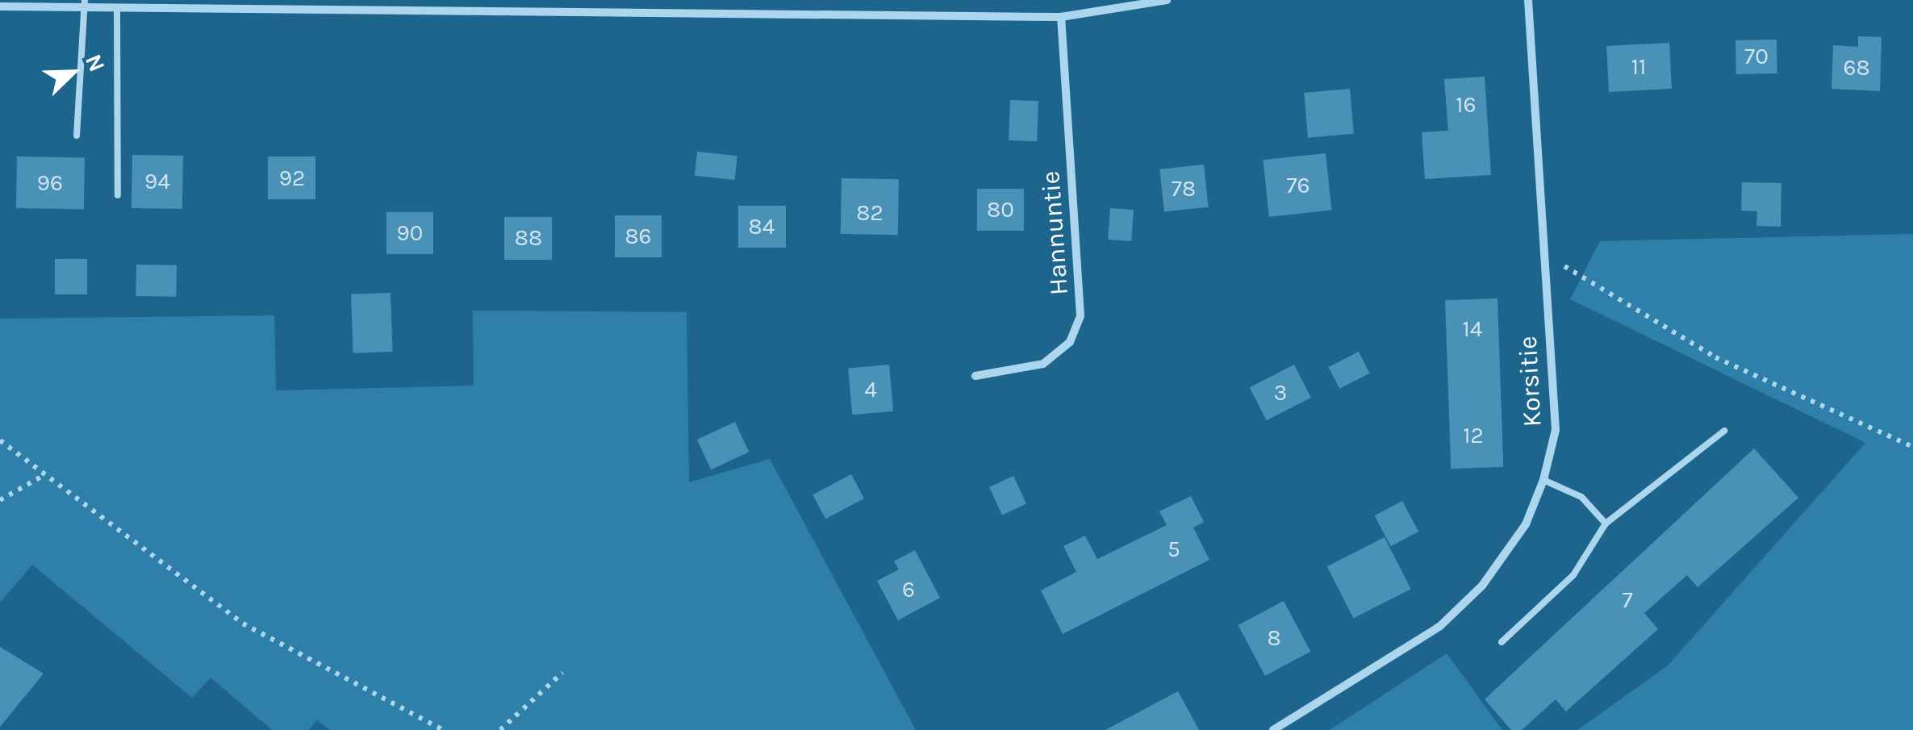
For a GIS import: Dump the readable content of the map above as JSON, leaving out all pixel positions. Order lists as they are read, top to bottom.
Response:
{
  "streets": {
    "street": ["Hannuntie", "Korsitie"]
  },
  "house_numbers": [
    "70",
    "11",
    "68",
    "16",
    "92",
    "94",
    "96",
    "76",
    "78",
    "80",
    "82",
    "84",
    "90",
    "86",
    "88",
    "14",
    "4",
    "3",
    "12",
    "5",
    "6",
    "7",
    "8"
  ],
  "north": "top right"
}
